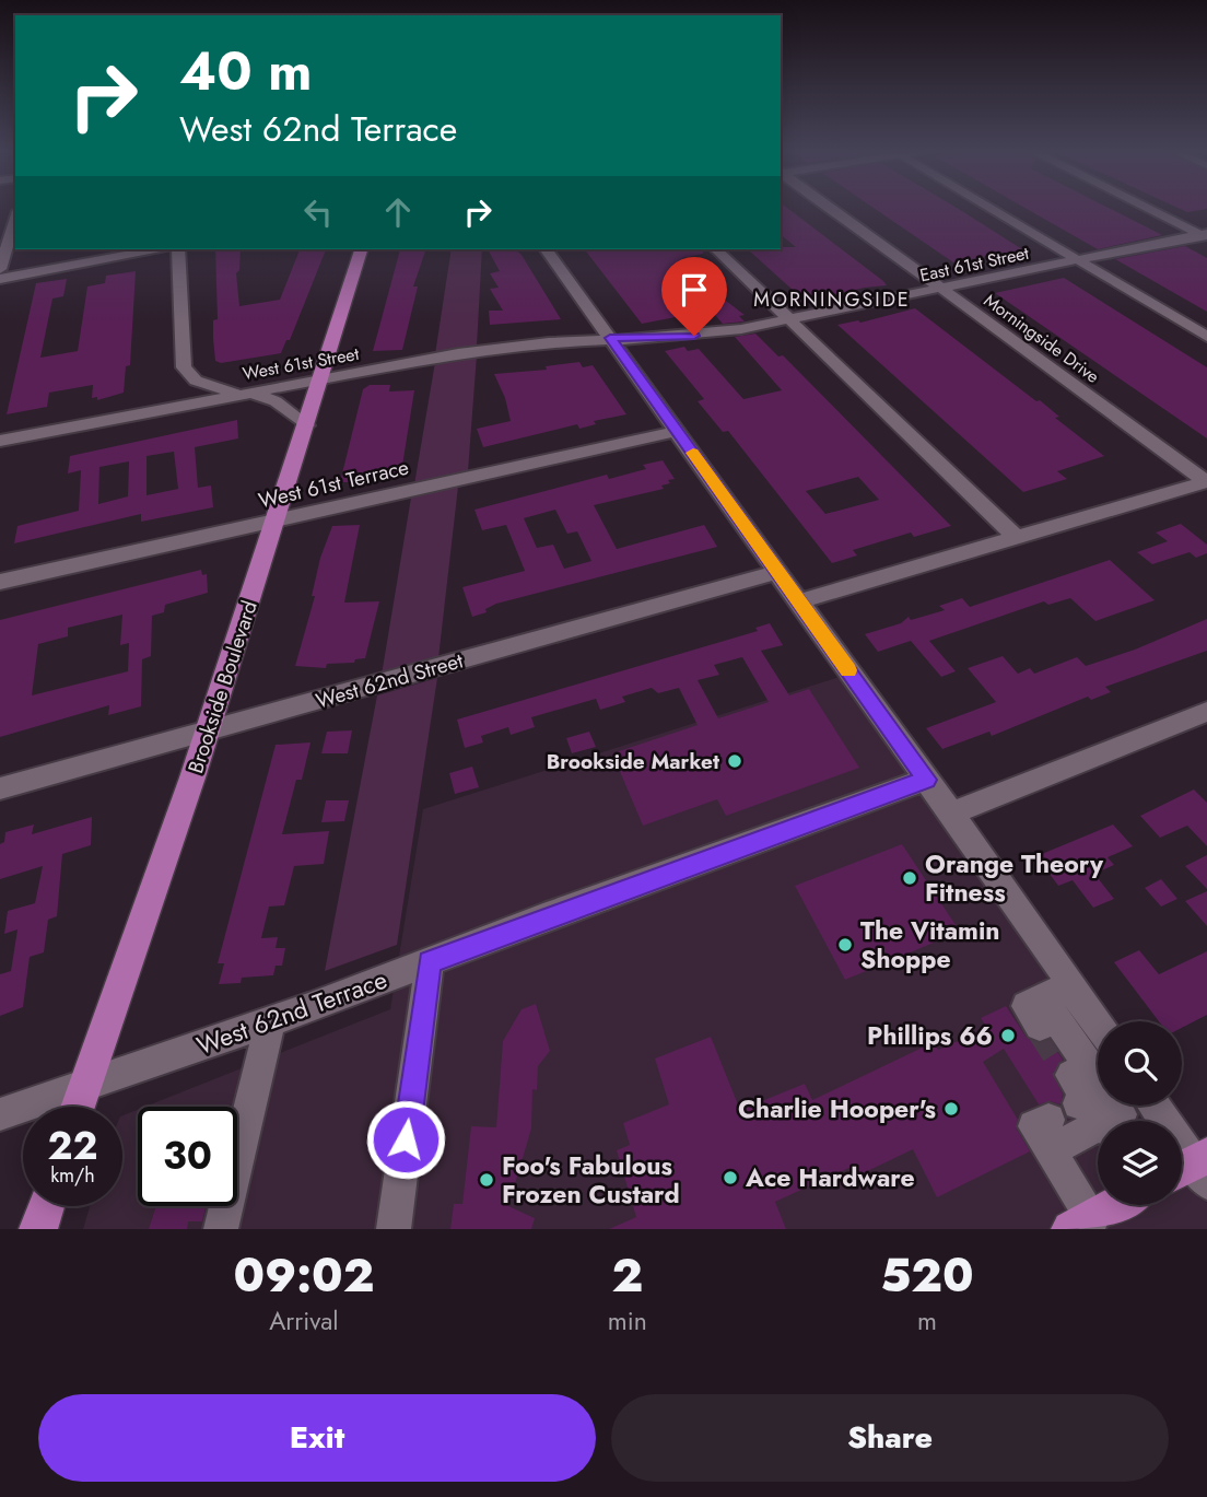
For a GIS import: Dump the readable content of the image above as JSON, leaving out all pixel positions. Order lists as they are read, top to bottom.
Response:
{
  "streets": {
    "main road": ["Brookside Boulevard"],
    "street": [
      "East 61st Street",
      "Morningside Drive",
      "West 61st Street",
      "West 61st Terrace",
      "West 62nd Street",
      "West 62nd Terrace"
    ]
  },
  "crossings": [
    ["East 61st Street", "Morningside Drive"],
    ["East 61st Street", "West 61st Street"],
    ["West 61st Street", "Brookside Boulevard"],
    ["West 61st Terrace", "Brookside Boulevard"],
    ["West 62nd Street", "Brookside Boulevard"],
    ["Brookside Boulevard", "West 62nd Terrace"]
  ],
  "districts": ["MORNINGSIDE"],
  "places": [
    "Brookside Market",
    "Orange Theory Fitness",
    "The Vitamin Shoppe",
    "Phillips 66",
    "Charlie Hooper's",
    "Ace Hardware",
    "Foo's Fabulous Frozen Custard"
  ],
  "page": {
    "turn": ["40 m", "West 62nd Terrace"],
    "speed": "22 km/h",
    "limit": "30",
    "eta": [
      "09:02",
      "Arrival",
      "2",
      "min",
      "520",
      "m"
    ],
    "buttons": ["Exit", "Share"]
  }
}
